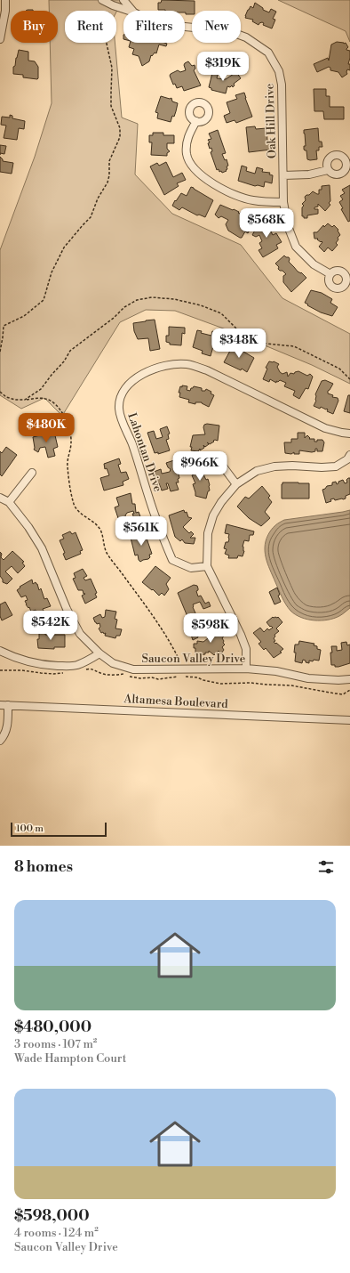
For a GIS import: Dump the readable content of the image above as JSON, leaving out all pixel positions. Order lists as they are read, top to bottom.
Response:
{
  "streets": {
    "street": [
      "Oak Hill Drive",
      "Lahontan Drive",
      "Saucon Valley Drive",
      "Altamesa Boulevard"
    ]
  },
  "scale_bar": "100 m",
  "page": {
    "chip": [
      "Buy",
      "Rent",
      "Filters",
      "New"
    ],
    "price": [
      "$319K",
      "$568K",
      "$348K",
      "$480K",
      "$966K",
      "$561K",
      "$542K",
      "$598K"
    ],
    "scale": "100 m",
    "heading": "8 homes",
    "list": [
      {
        "name": "$480,000",
        "note": "3 rooms · 107 m² · Wade Hampton Court"
      },
      {
        "name": "$598,000",
        "note": "4 rooms · 124 m² · Saucon Valley Drive"
      }
    ]
  }
}
